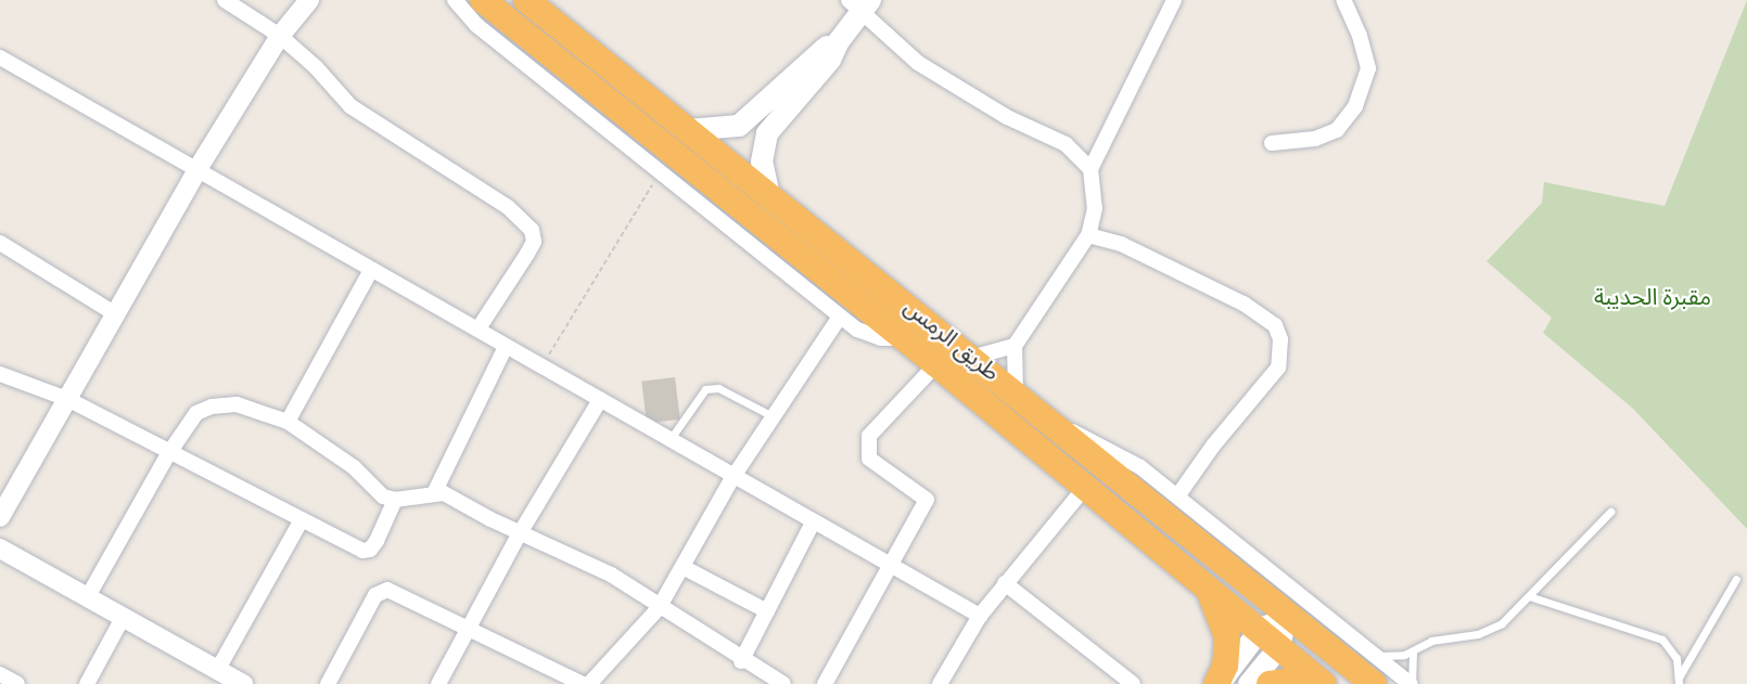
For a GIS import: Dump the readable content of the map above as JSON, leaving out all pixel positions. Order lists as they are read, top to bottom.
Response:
{
  "streets": {
    "highway": ["طريق الرمس"]
  },
  "parks": ["مقبرة الحديبة"]
}
